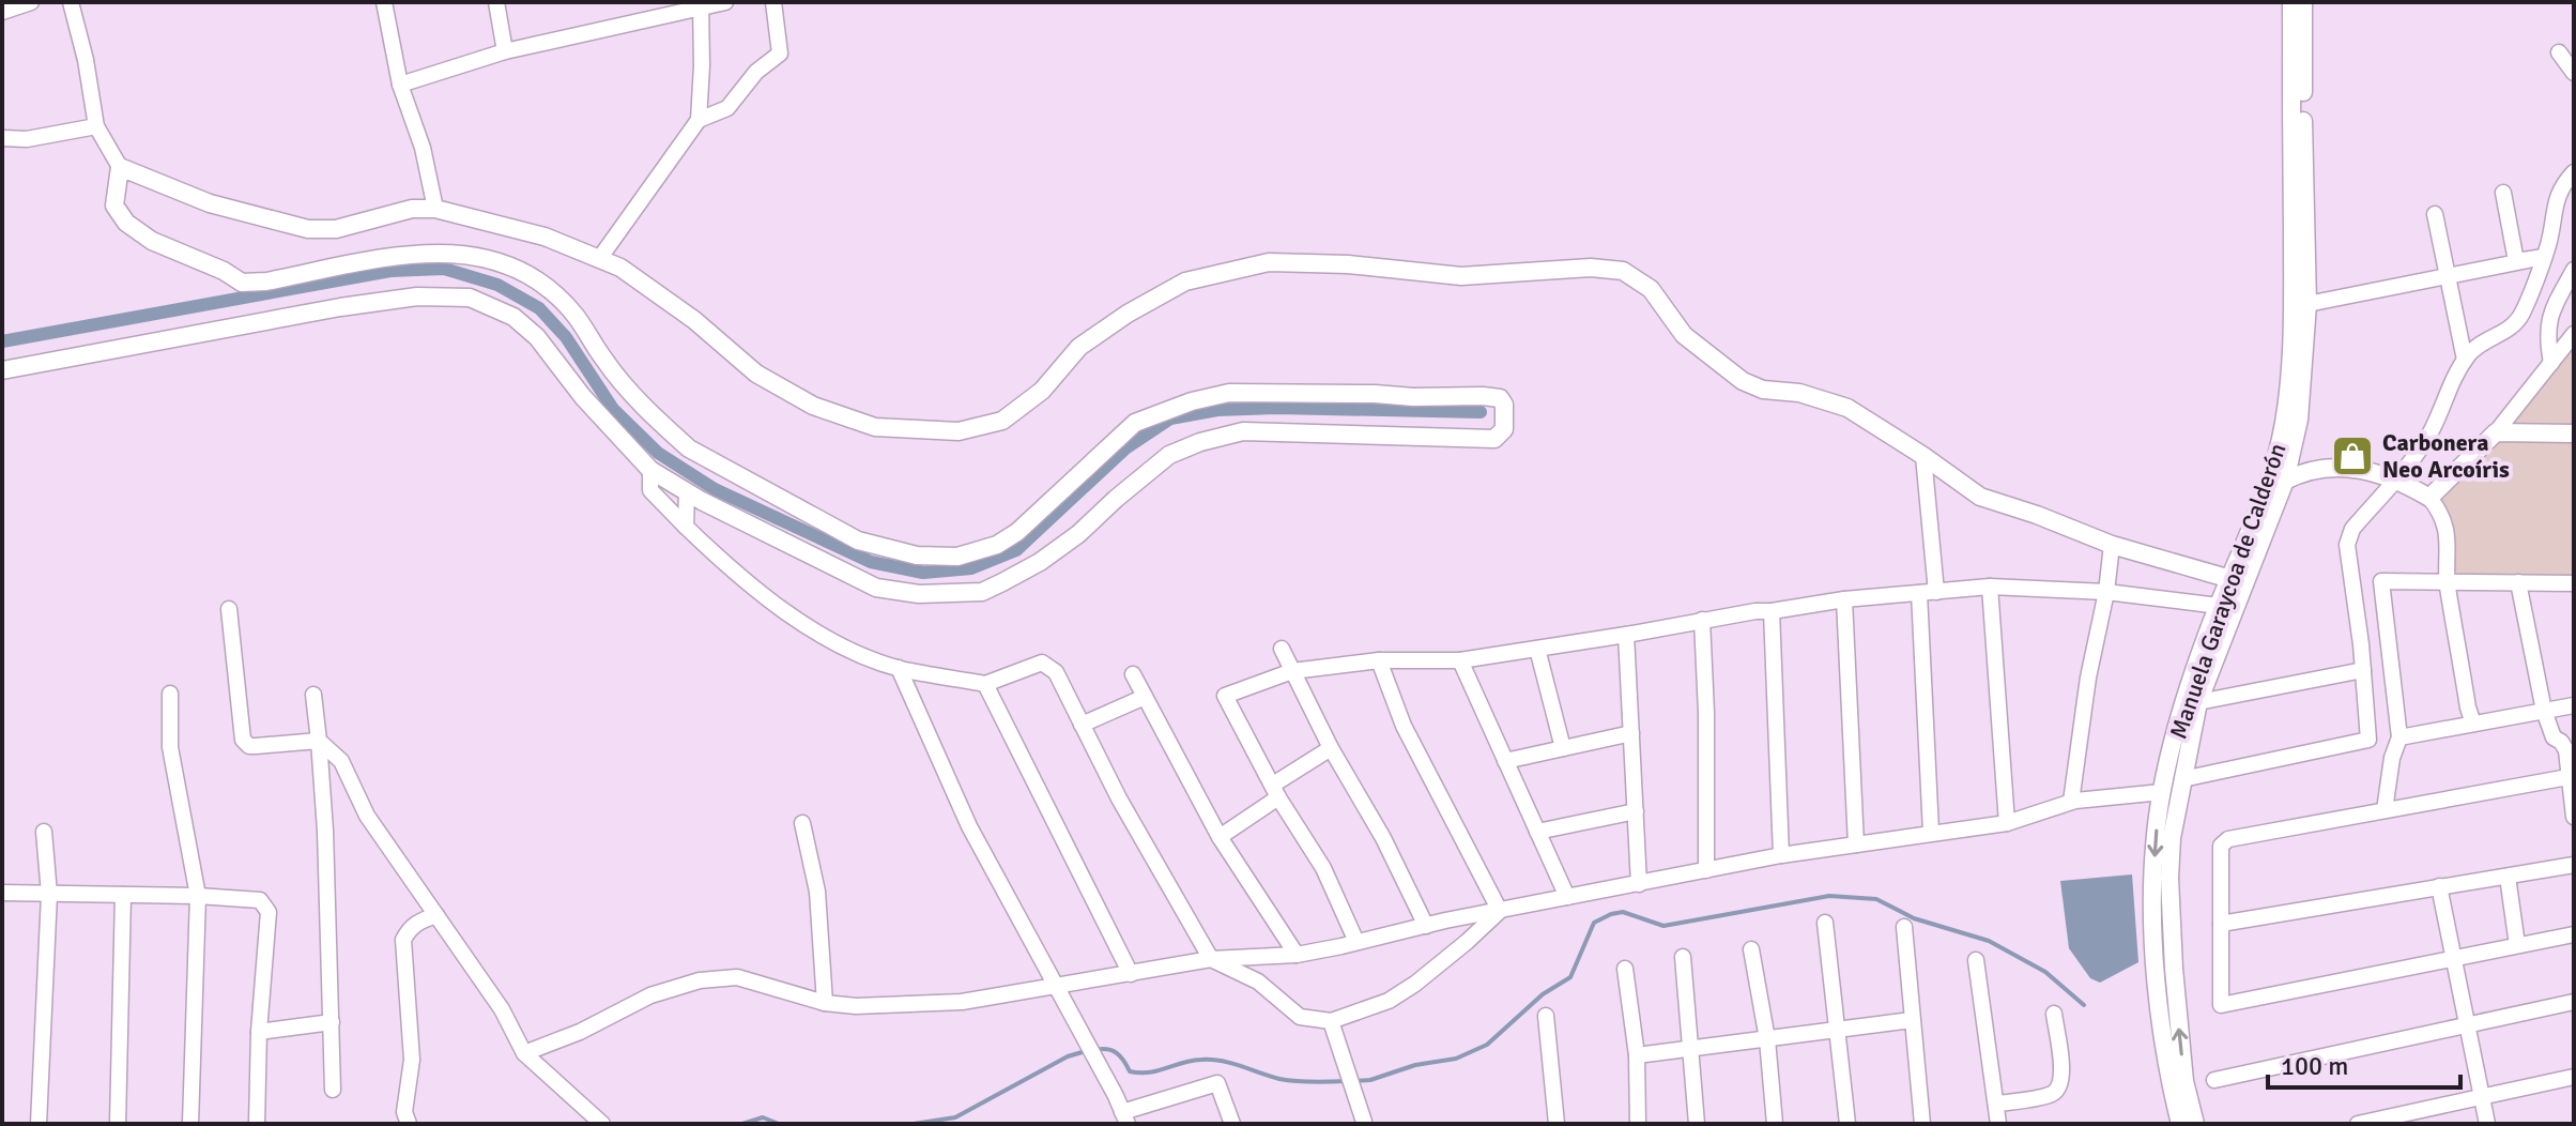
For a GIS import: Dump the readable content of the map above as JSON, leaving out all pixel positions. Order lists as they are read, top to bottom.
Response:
{
  "streets": {
    "street": ["Manuela Garaycoa de Calderón"]
  },
  "places": {
    "shop": ["Carbonera Neo Arcoíris"]
  },
  "scale_bar": "100 m"
}
